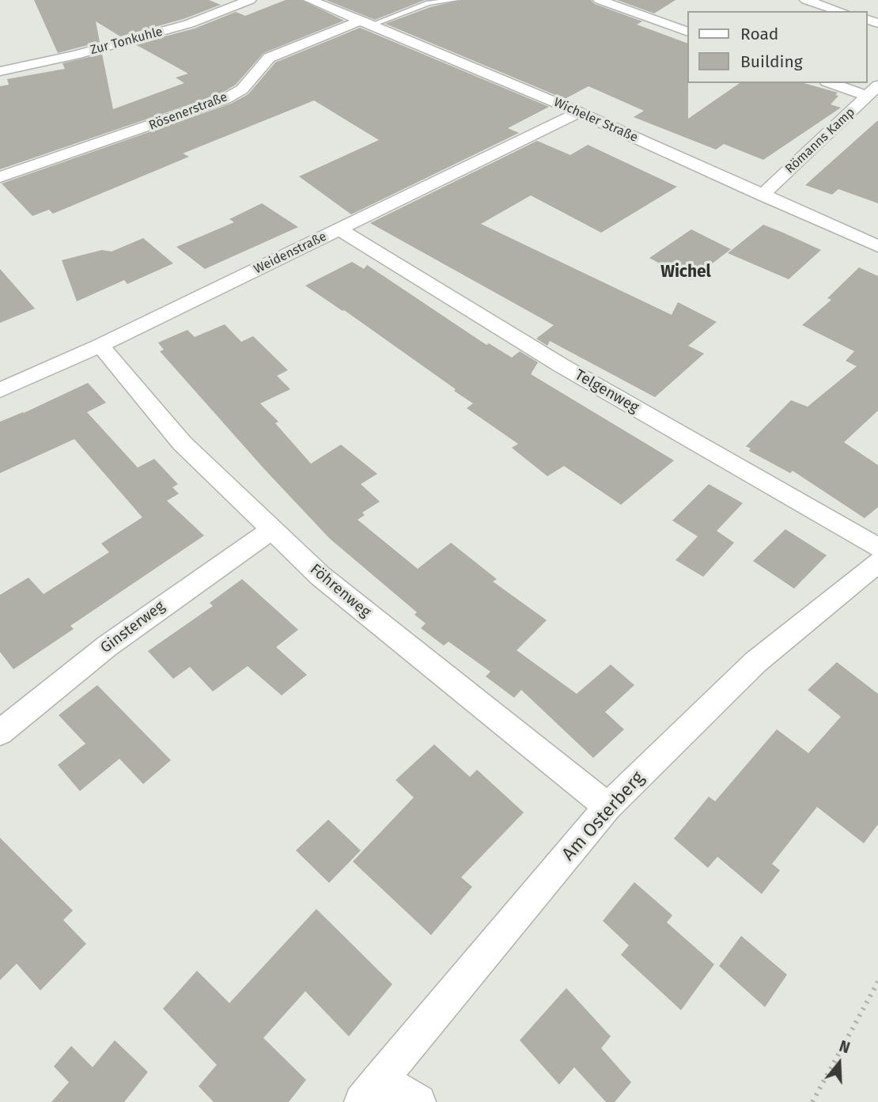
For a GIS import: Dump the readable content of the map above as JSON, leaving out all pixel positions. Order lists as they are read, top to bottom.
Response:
{
  "streets": {
    "street": [
      "Zur Tonkuhle",
      "Rösenerstraße",
      "Wicheler Straße",
      "Römanns Kamp",
      "Weidenstraße",
      "Telgenweg",
      "Föhrenweg",
      "Ginsterweg",
      "Am Osterberg"
    ]
  },
  "crossings": [
    ["Rösenerstraße", "Wicheler Straße"],
    ["Wicheler Straße", "Römanns Kamp"],
    ["Wicheler Straße", "Weidenstraße"],
    ["Weidenstraße", "Telgenweg"],
    ["Weidenstraße", "Föhrenweg"],
    ["Föhrenweg", "Ginsterweg"],
    ["Föhrenweg", "Am Osterberg"]
  ],
  "districts": ["Wichel"],
  "legend": ["Road", "Building"],
  "north": "top"
}
